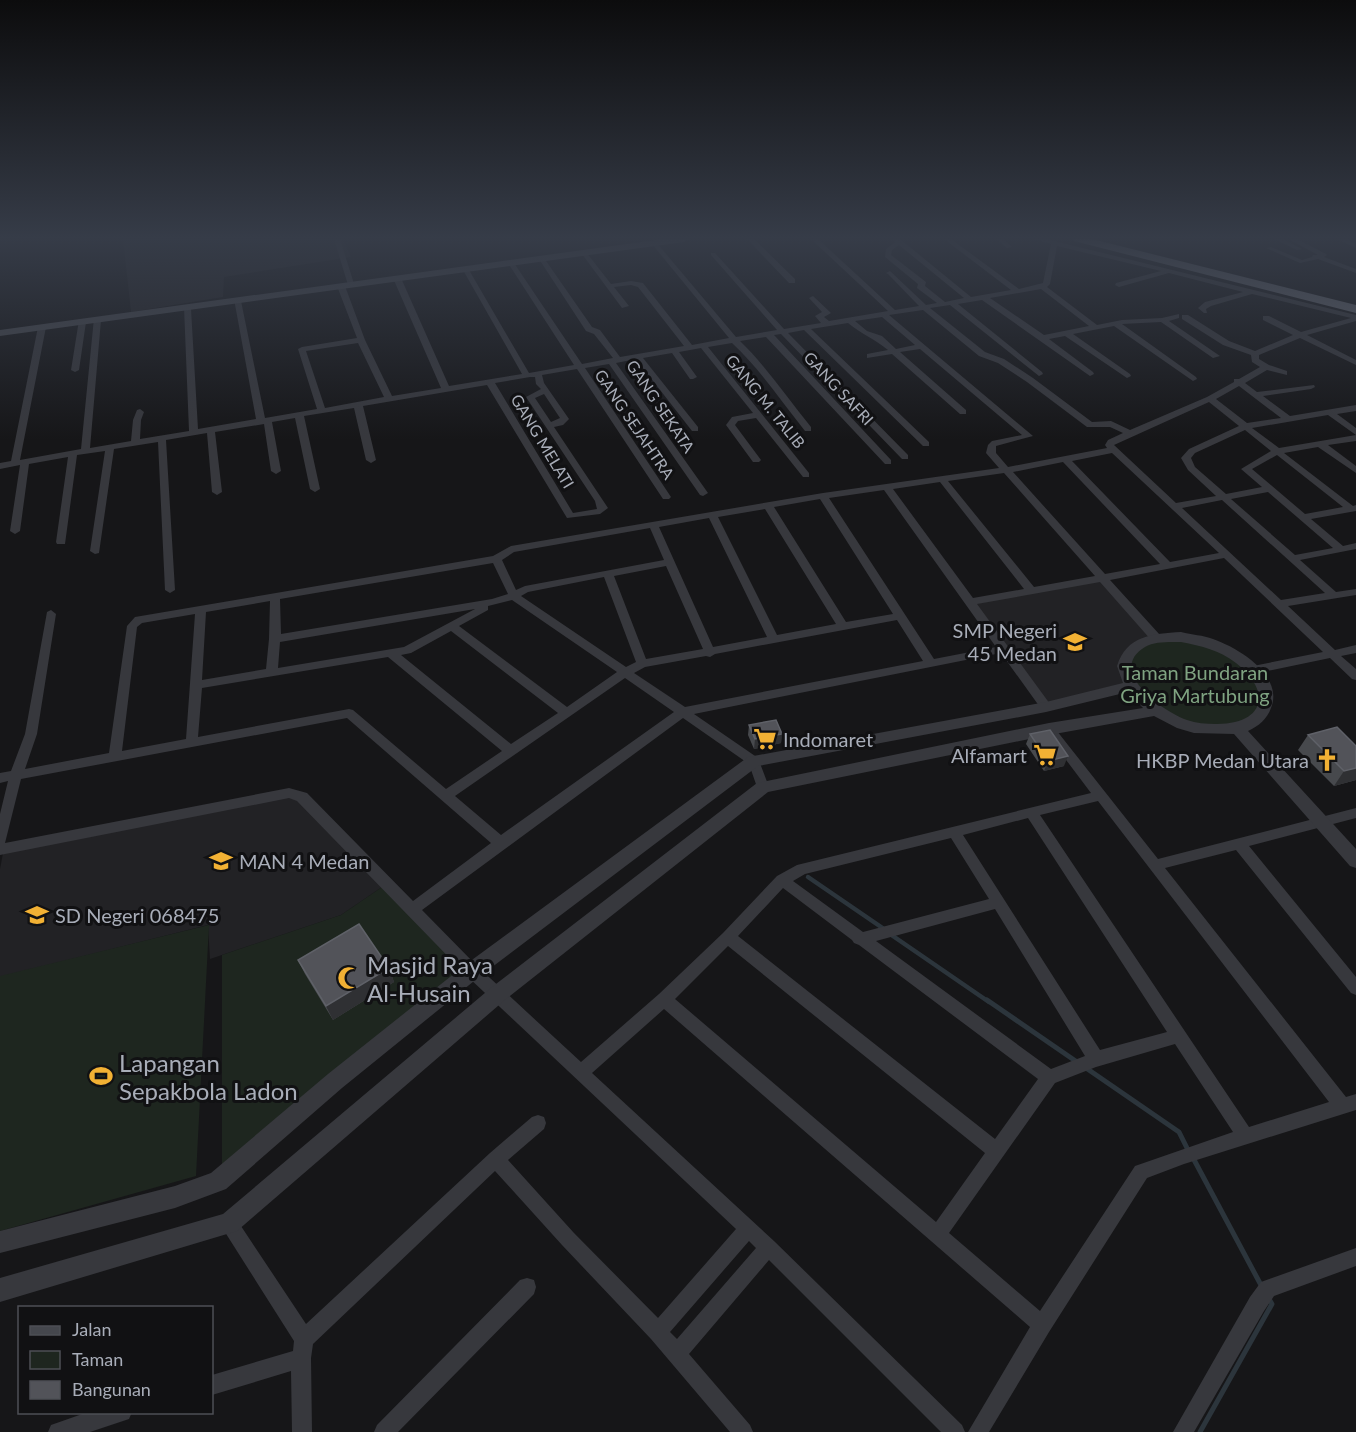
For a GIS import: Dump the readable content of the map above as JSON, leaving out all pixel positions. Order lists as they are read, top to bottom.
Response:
{
  "streets": {
    "street": [
      "GANG SAFRI",
      "GANG M. TALIB",
      "GANG SEKATA",
      "GANG SEJAHTRA",
      "GANG MELATI"
    ]
  },
  "parks": ["Taman Bundaran Griya Martubung"],
  "places": {
    "school or university": ["SMP Negeri 45 Medan", "MAN 4 Medan", "SD Negeri 068475"],
    "supermarket": ["Indomaret", "Alfamart"],
    "church": ["HKBP Medan Utara"],
    "mosque": ["Masjid Raya Al-Husain"],
    "sports": ["Lapangan Sepakbola Ladon"]
  },
  "legend": ["Jalan", "Taman", "Bangunan"]
}
